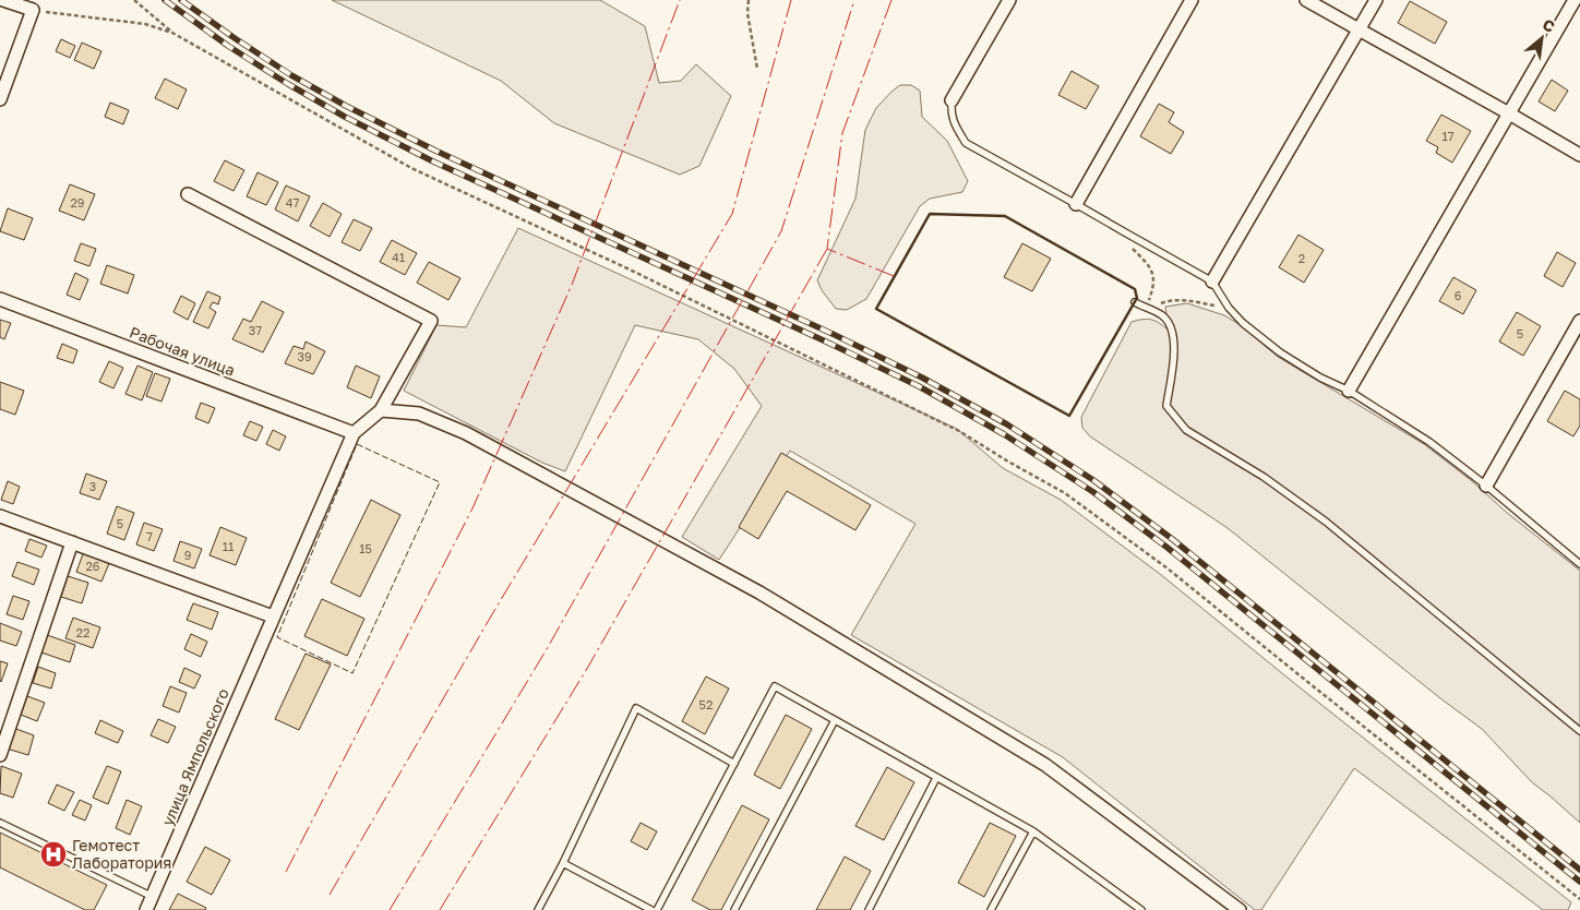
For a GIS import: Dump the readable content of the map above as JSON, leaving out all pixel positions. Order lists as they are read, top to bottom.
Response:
{
  "streets": {
    "street": ["Рабочая улица", "улица Ямпольского"]
  },
  "crossings": [
    ["Рабочая улица", "улица Ямпольского"]
  ],
  "places": {
    "hospital": ["Гемотест Лаборатория"]
  },
  "house_numbers": [
    "17",
    "29",
    "47",
    "41",
    "2",
    "6",
    "37",
    "5",
    "39",
    "3",
    "5",
    "7",
    "11",
    "15",
    "9",
    "26",
    "22",
    "52"
  ],
  "north": "top right"
}
